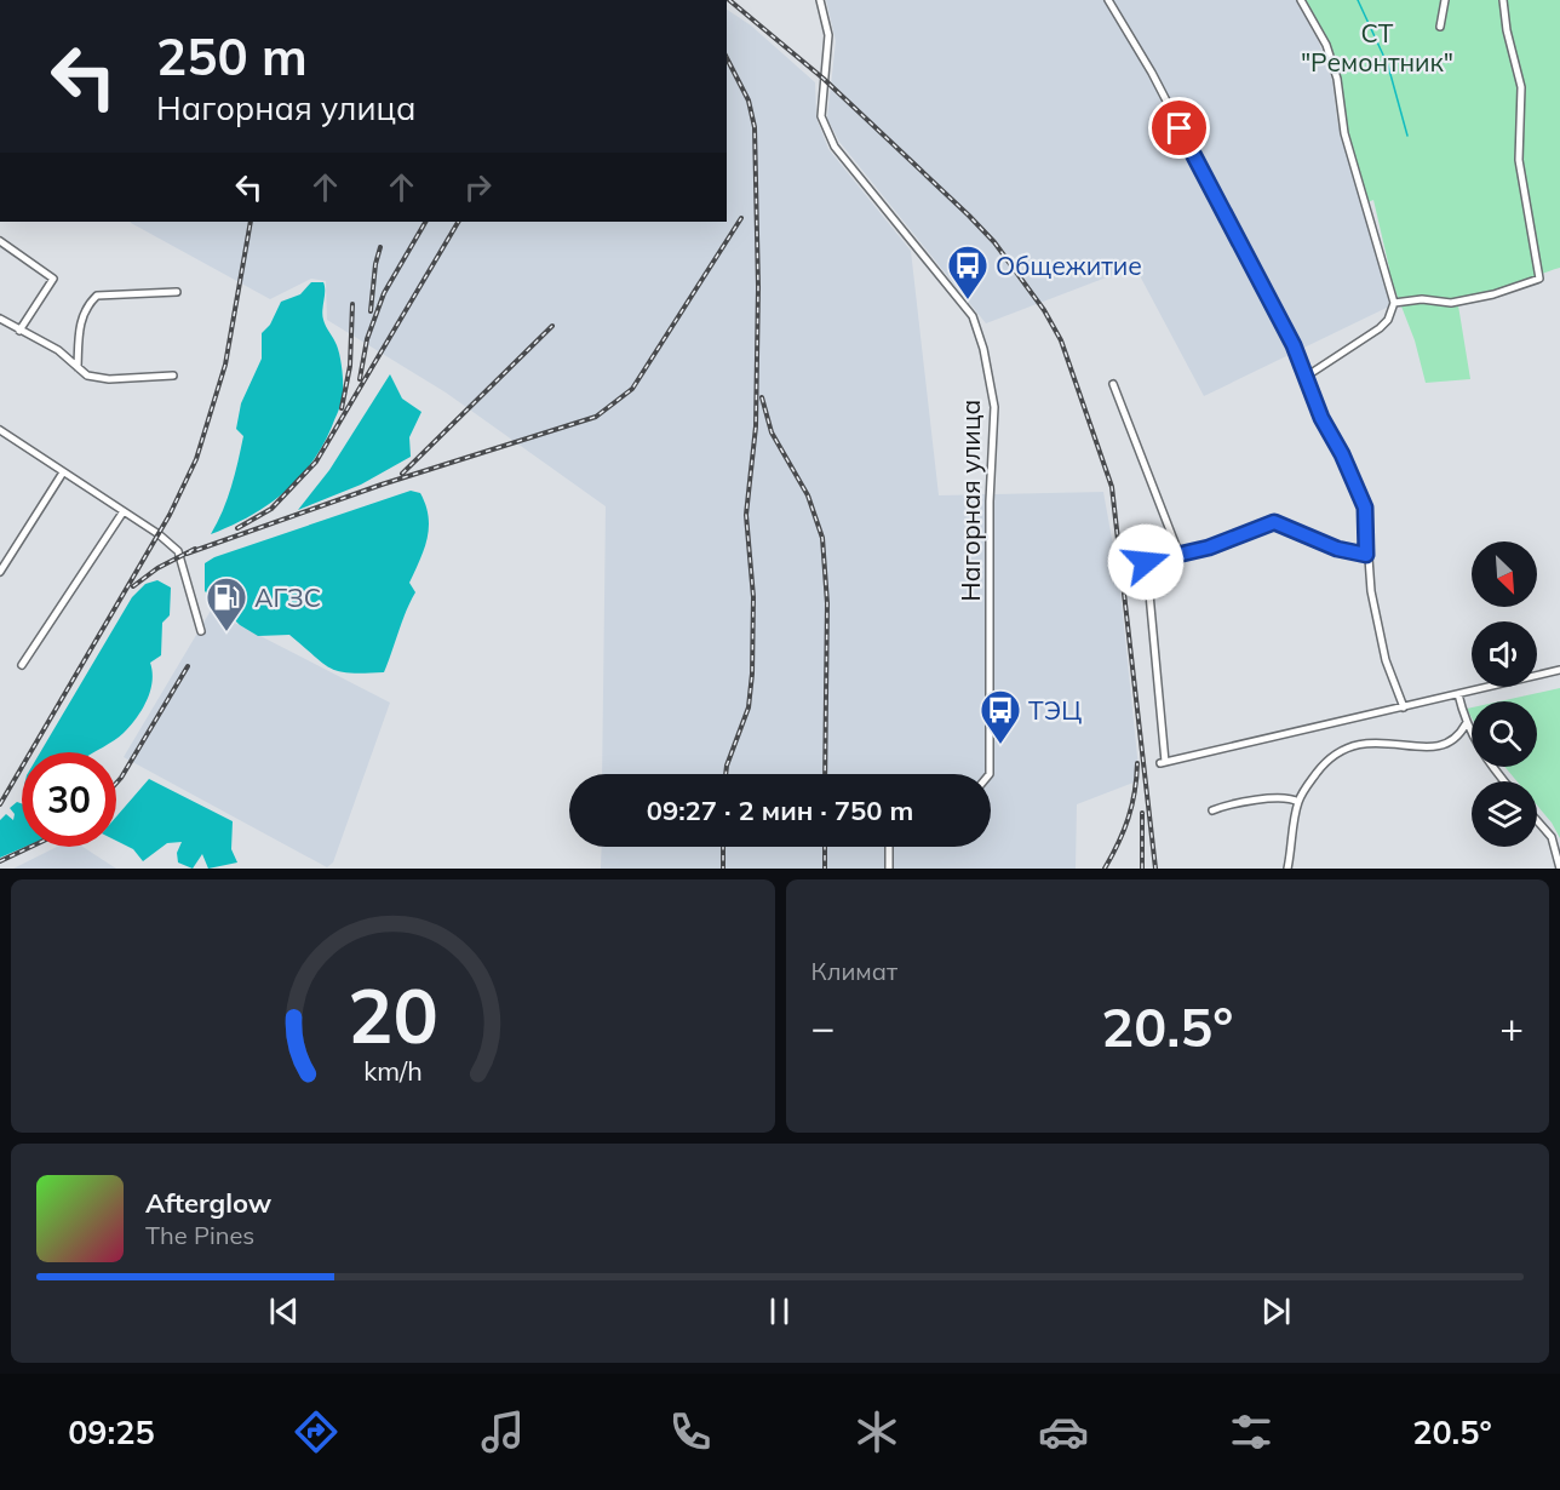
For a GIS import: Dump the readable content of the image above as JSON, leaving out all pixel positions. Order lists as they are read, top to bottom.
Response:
{
  "streets": {
    "street": ["Нагорная улица"]
  },
  "parks": ["СТ \"Ремонтник\""],
  "places": {
    "bus stop": ["Общежитие", "ТЭЦ"],
    "fuel station": ["АГЗС"]
  },
  "north": "bottom right",
  "page": {
    "turn": ["250 m", "Нагорная улица"],
    "limit": "30",
    "trip": "09:27 · 2 мин · 750 m",
    "tile": "Климат",
    "heat": ["−", "20.5°", "+"],
    "song": ["Afterglow", "The Pines"],
    "tabs": ["09:25", "20.5°"],
    "gauge": ["20", "km/h"]
  }
}
